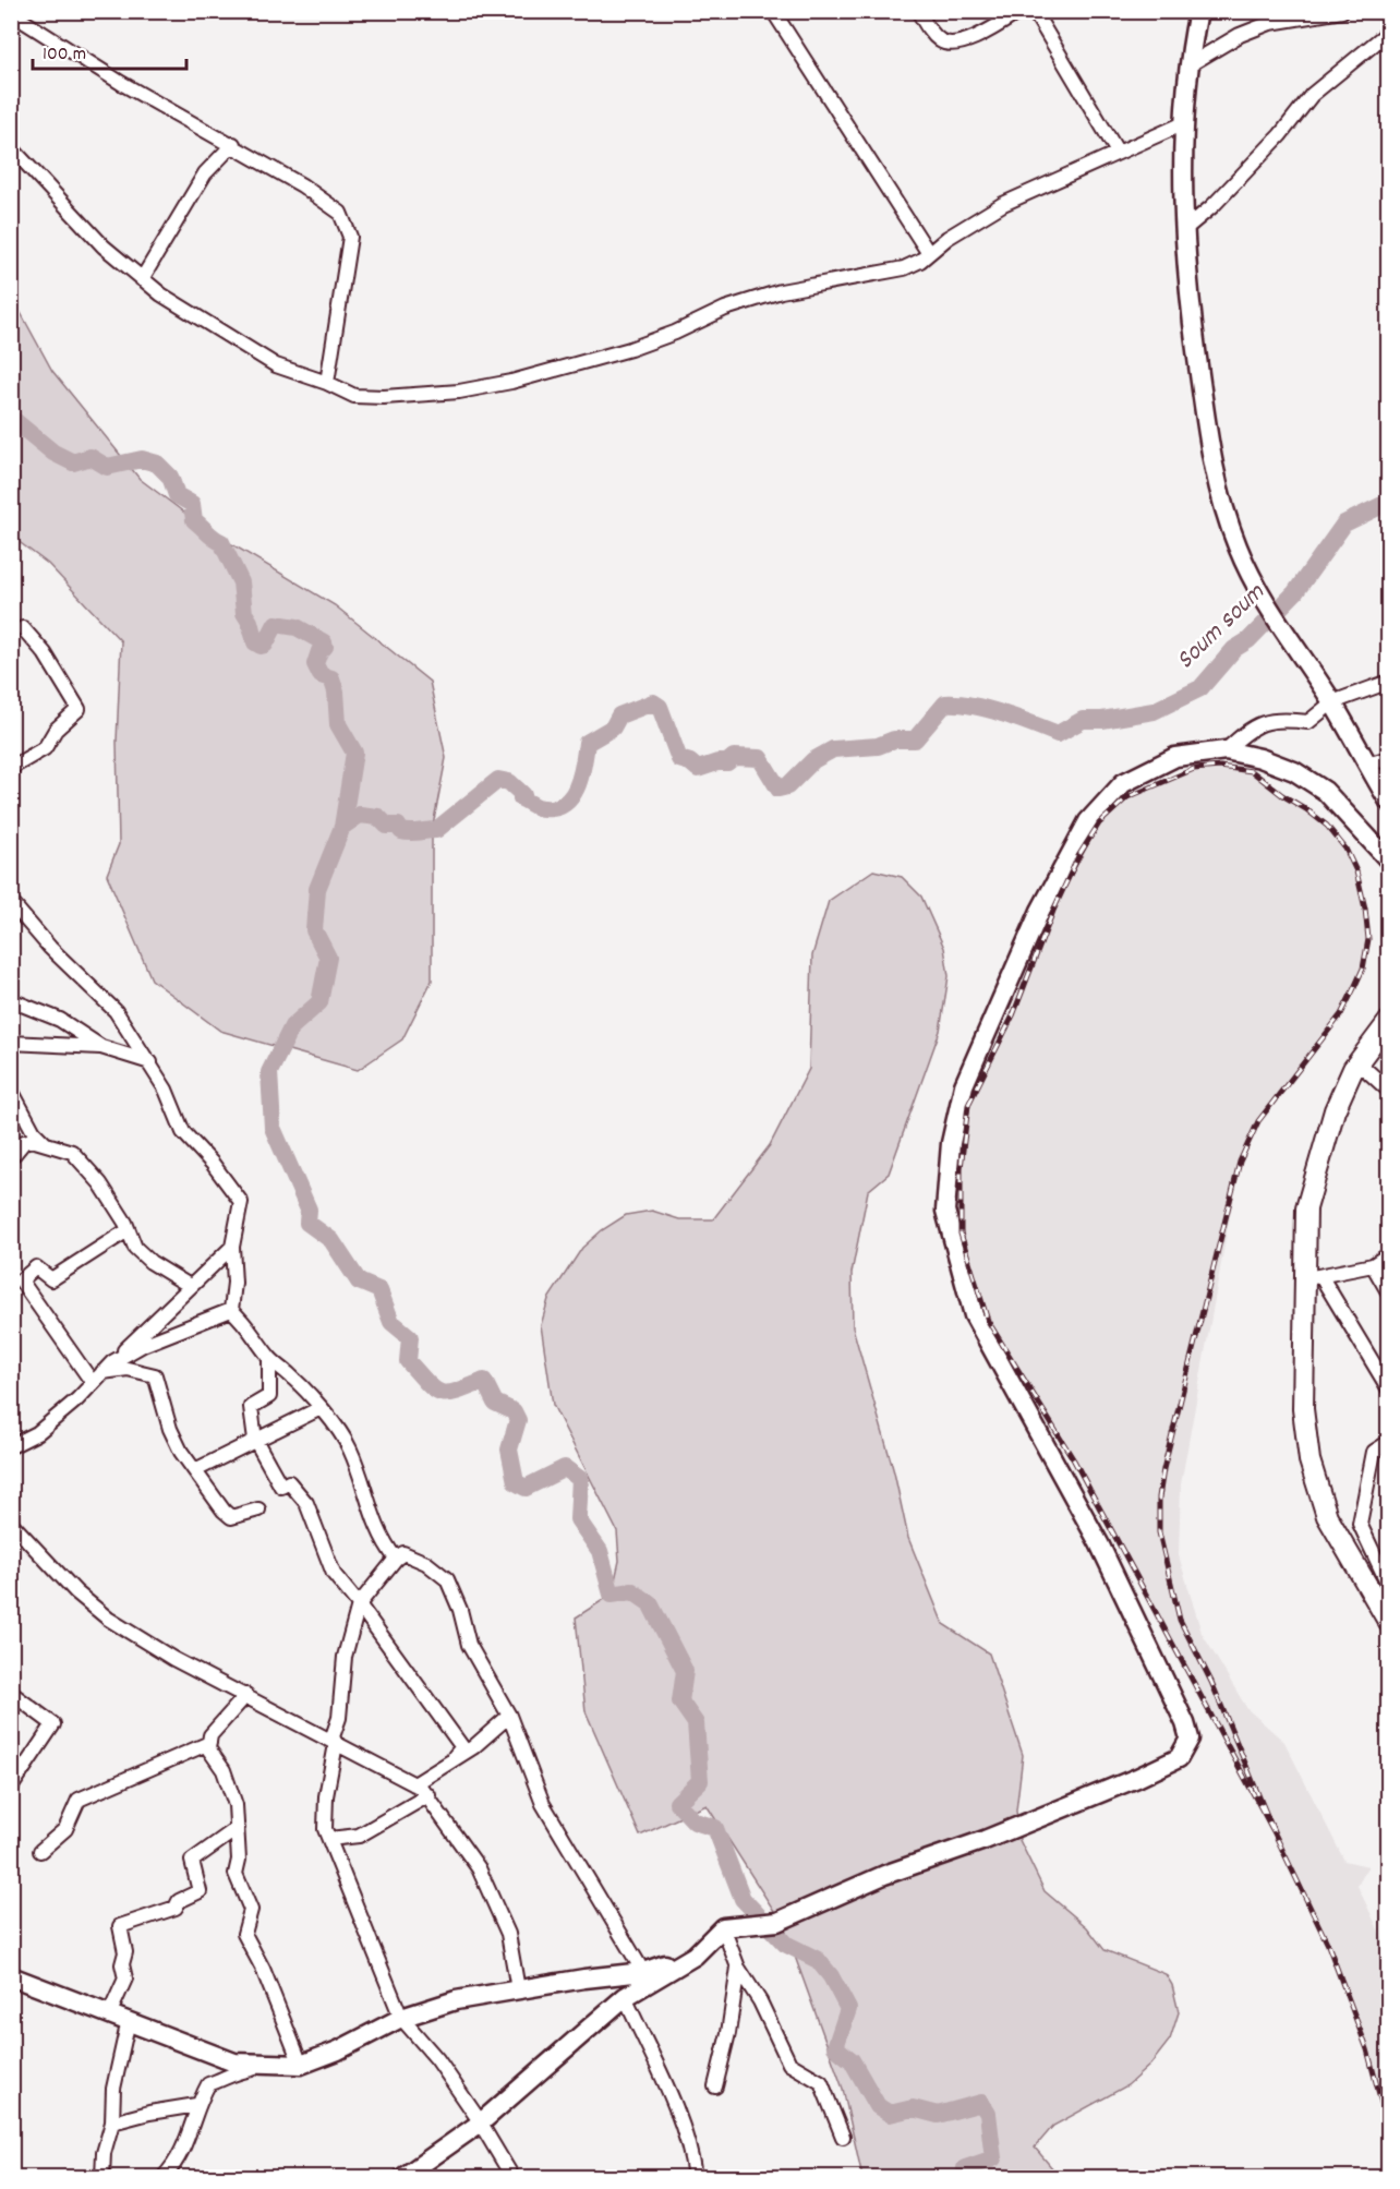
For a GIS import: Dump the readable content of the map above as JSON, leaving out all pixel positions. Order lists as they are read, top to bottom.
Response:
{
  "water": ["Soum soum"],
  "scale_bar": "100 m"
}
